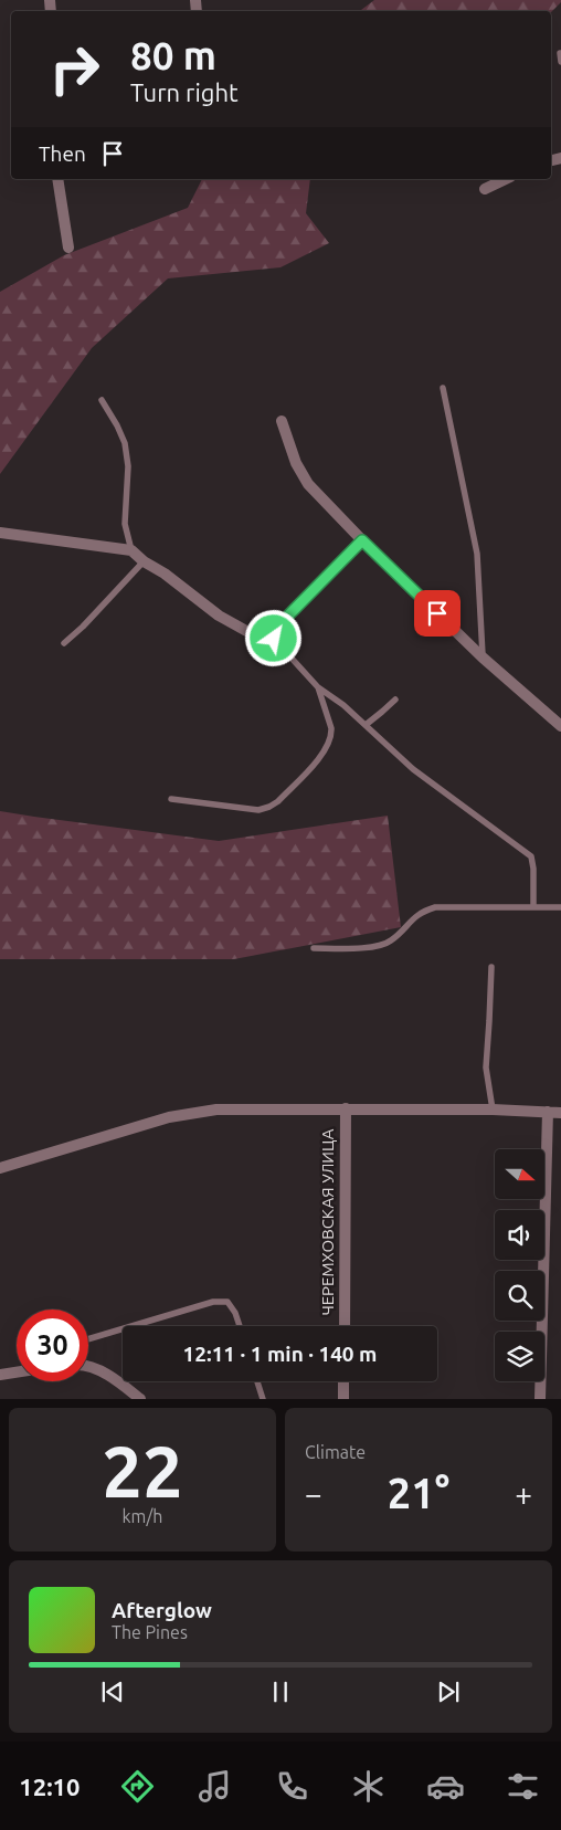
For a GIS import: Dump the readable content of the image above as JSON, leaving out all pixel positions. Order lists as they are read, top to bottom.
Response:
{
  "streets": {
    "street": ["ЧЕРЕМХОВСКАЯ УЛИЦА"]
  },
  "north": "right",
  "page": {
    "turn": ["80 m", "Turn right"],
    "then": "Then",
    "limit": "30",
    "trip": "12:11 · 1 min · 140 m",
    "tile": [
      ["22", "km/h"],
      "Climate"
    ],
    "heat": ["−", "21°", "+"],
    "song": ["Afterglow", "The Pines"],
    "tabs": "12:10"
  }
}
